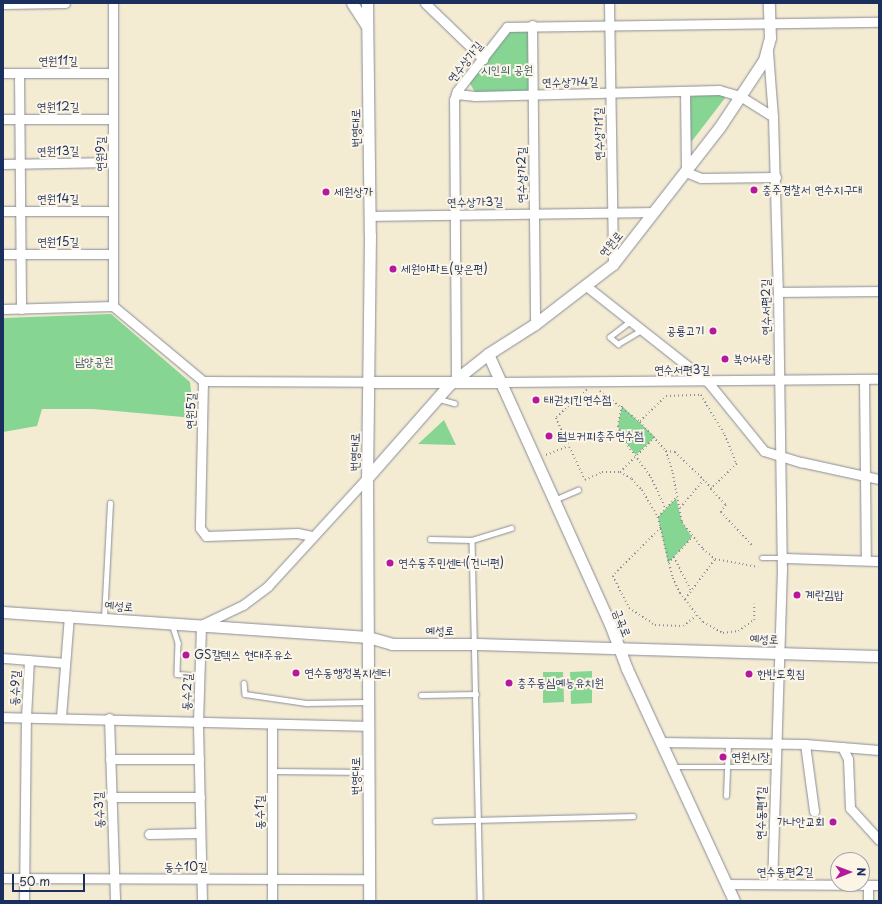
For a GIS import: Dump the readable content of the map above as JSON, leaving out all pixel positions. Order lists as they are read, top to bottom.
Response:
{
  "streets": {
    "street": [
      "연원11길",
      "연수상가길",
      "연수상가4길",
      "연원12길",
      "번영대로",
      "연수상가1길",
      "연원13길",
      "연원9길",
      "연수상가2길",
      "연원14길",
      "연수상가3길",
      "연원15길",
      "연원로",
      "연수서편2길",
      "연수서편3길",
      "연원5길",
      "예성로",
      "금곡로",
      "동수9길",
      "동수2길",
      "동수3길",
      "동수1길",
      "연수동편1길",
      "동수10길",
      "연수동편2길"
    ]
  },
  "crossings": [
    ["연원11길", "연원9길"],
    ["연수상가길", "연수상가4길"],
    ["연수상가길", "연수상가1길"],
    ["연수상가길", "연수상가2길"],
    ["연수상가길", "연수상가3길"],
    ["연수상가길", "연원로"],
    ["연수상가4길", "연수상가1길"],
    ["연수상가4길", "연수상가2길"],
    ["연수상가4길", "연원로"],
    ["연원12길", "연원9길"],
    ["번영대로", "연수상가3길"],
    ["번영대로", "연원로"],
    ["번영대로", "예성로"],
    ["번영대로", "동수10길"],
    ["연수상가1길", "연수상가3길"],
    ["연수상가1길", "연원로"],
    ["연원13길", "연원9길"],
    ["연원9길", "연원14길"],
    ["연원9길", "연원15길"],
    ["연원9길", "연원5길"],
    ["연수상가2길", "연수상가3길"],
    ["연수상가2길", "연원로"],
    ["연수상가3길", "연원로"],
    ["연원로", "연수서편2길"],
    ["연원로", "금곡로"],
    ["연수서편2길", "연수서편3길"],
    ["연수서편2길", "예성로"],
    ["연수서편2길", "연수동편1길"],
    ["연수서편3길", "금곡로"],
    ["예성로", "금곡로"],
    ["예성로", "동수2길"],
    ["예성로", "연수동편1길"],
    ["금곡로", "연수동편2길"],
    ["동수9길", "동수10길"],
    ["동수2길", "동수10길"],
    ["동수3길", "동수10길"],
    ["동수1길", "동수10길"],
    ["연수동편1길", "연수동편2길"]
  ],
  "parks": ["시인의 공원", "남양공원"],
  "places": [
    "충주경찰서 연수지구대",
    "세원상가",
    "세원아파트(맞은편)",
    "공룡고기",
    "북어사랑",
    "태권치킨연수점",
    "텀브커피충주연수점",
    "연수동주민센터(건너편)",
    "계란김밥",
    "GS칼텍스 현대주유소",
    "연수동행정복지센터",
    "한반도횟집",
    "충주동심예능유치원",
    "연원시장",
    "가나안교회"
  ],
  "scale_bar": "50 m",
  "north": "right"
}
